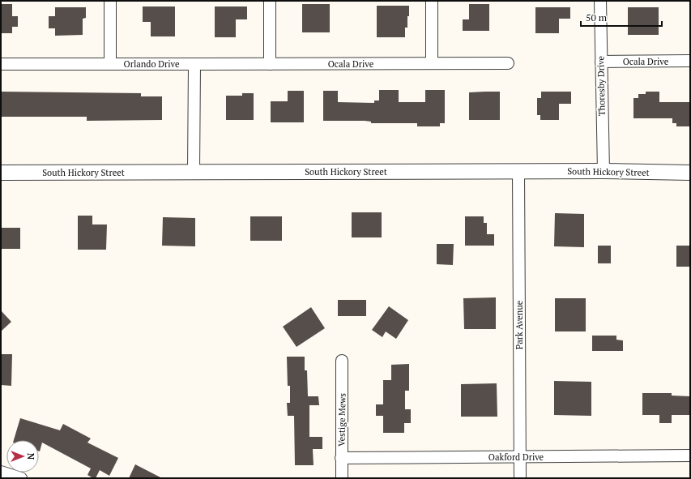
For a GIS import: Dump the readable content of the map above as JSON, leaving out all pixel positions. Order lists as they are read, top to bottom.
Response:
{
  "streets": {
    "street": [
      "Ocala Drive",
      "Orlando Drive",
      "Thoresby Drive",
      "South Hickory Street",
      "Park Avenue",
      "Vestige Mews",
      "Oakford Drive"
    ]
  },
  "crossings": [
    ["Ocala Drive", "Orlando Drive"],
    ["Ocala Drive", "Thoresby Drive"],
    ["Thoresby Drive", "South Hickory Street"],
    ["South Hickory Street", "Park Avenue"],
    ["Park Avenue", "Oakford Drive"],
    ["Vestige Mews", "Oakford Drive"]
  ],
  "scale_bar": "50 m",
  "north": "right"
}
